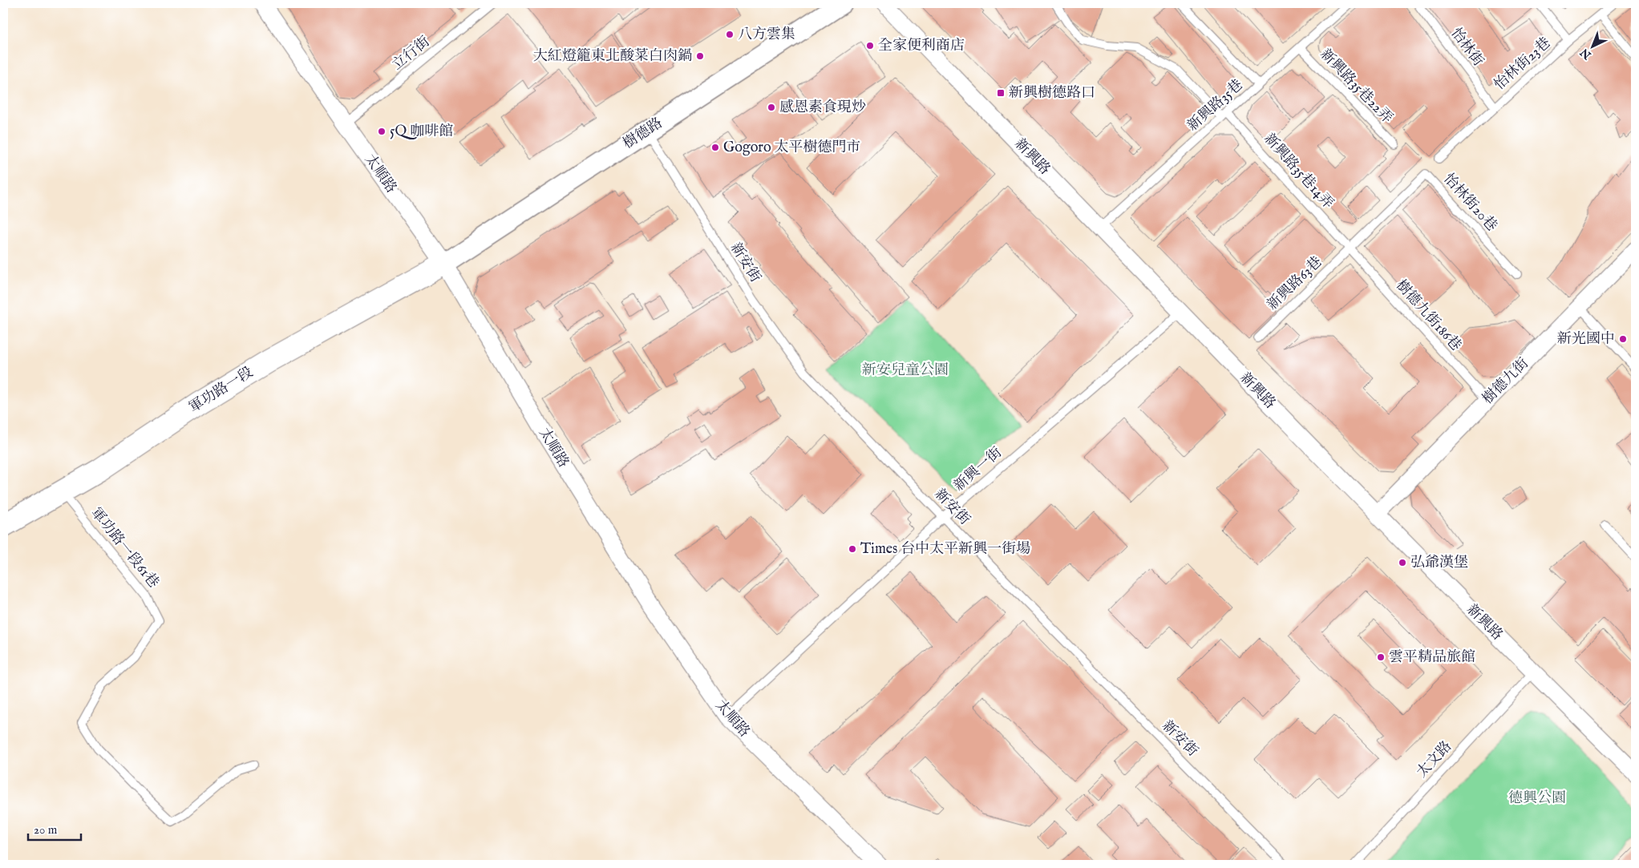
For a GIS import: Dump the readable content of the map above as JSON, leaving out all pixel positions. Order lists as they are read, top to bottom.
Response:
{
  "streets": {
    "main road": ["軍功路一段"],
    "street": [
      "樹德路",
      "新興路",
      "太順路",
      "樹德九街"
    ],
    "lane": [
      "怡林街",
      "立行街",
      "怡林街23巷",
      "新興路35巷22弄",
      "新興路35巷",
      "新興路35巷14弄",
      "怡林街20巷",
      "新安街",
      "新興路63巷",
      "樹德九街186巷",
      "新興一街",
      "軍功路一段61巷",
      "太文路"
    ]
  },
  "crossings": [
    ["怡林街", "怡林街23巷"],
    ["怡林街", "怡林街20巷"],
    ["立行街", "太順路"],
    ["怡林街23巷", "怡林街20巷"],
    ["新興路35巷22弄", "新興路35巷"],
    ["新興路35巷", "新興路"],
    ["新興路35巷", "新興路35巷14弄"],
    ["樹德路", "太順路"],
    ["樹德路", "新安街"],
    ["樹德路", "軍功路一段"],
    ["新興路", "樹德九街"],
    ["新興路", "新興一街"],
    ["新興路", "太文路"],
    ["新興路35巷14弄", "怡林街20巷"],
    ["新興路35巷14弄", "新興路63巷"],
    ["新興路35巷14弄", "樹德九街186巷"],
    ["太順路", "軍功路一段"],
    ["太順路", "新興一街"],
    ["怡林街20巷", "新興路63巷"],
    ["怡林街20巷", "樹德九街186巷"],
    ["新安街", "新興一街"],
    ["新興路63巷", "樹德九街186巷"],
    ["樹德九街186巷", "樹德九街"],
    ["軍功路一段", "軍功路一段61巷"]
  ],
  "parks": ["新安兒童公園", "德興公園"],
  "places": {
    "other": [
      "八方雲集",
      "全家便利商店",
      "大紅燈籠東北酸菜白肉鍋",
      "感恩素食現炒",
      "5Q 咖啡館",
      "Gogoro 太平樹德門市",
      "新光國中",
      "Times 台中太平新興一街場",
      "弘爺漢堡",
      "雲平精品旅館"
    ],
    "transit": ["新興樹德路口"]
  },
  "scale_bar": "20 m",
  "north": "bottom left"
}
